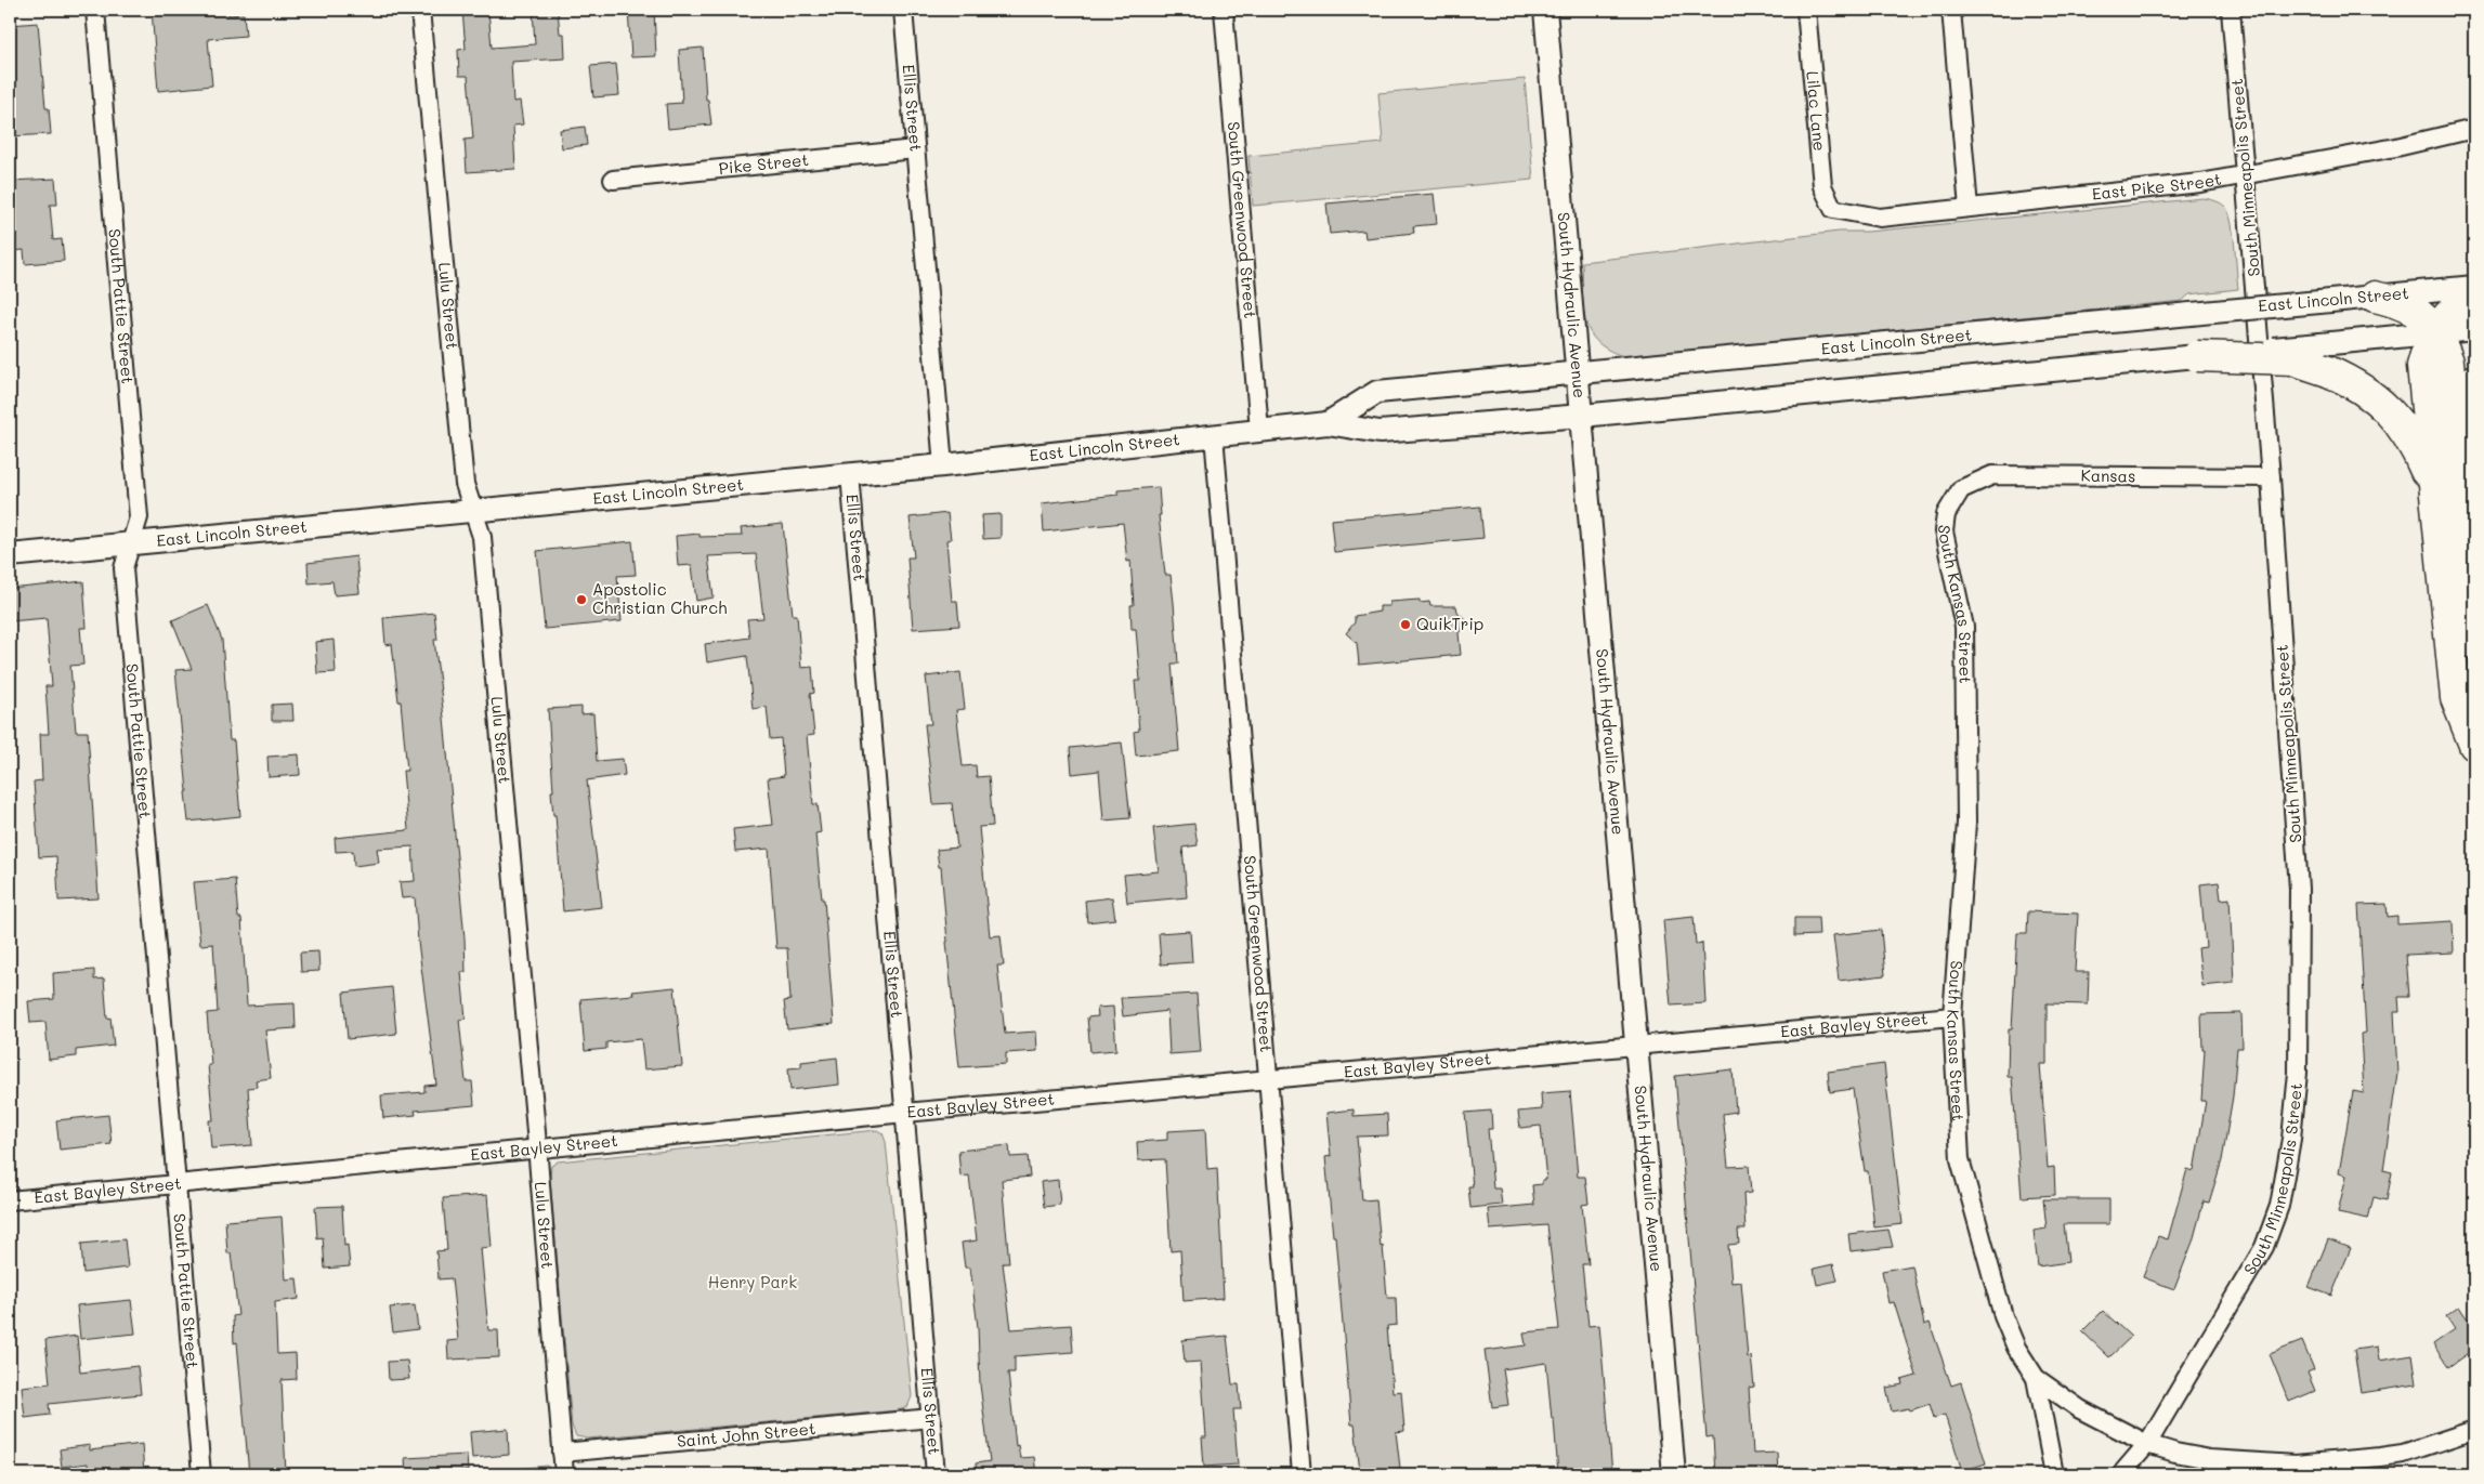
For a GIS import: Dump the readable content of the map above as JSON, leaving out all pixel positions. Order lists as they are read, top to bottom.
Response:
{
  "streets": {
    "street": [
      "Ellis Street",
      "Lilac Lane",
      "Pike Street",
      "South Minneapolis Street",
      "East Pike Street",
      "South Greenwood Street",
      "East Lincoln Street",
      "South Hydraulic Avenue",
      "South Pattie Street",
      "Lulu Street",
      "Kansas",
      "South Kansas Street",
      "East Bayley Street",
      "Saint John Street"
    ]
  },
  "crossings": [
    ["Ellis Street", "Pike Street"],
    ["Ellis Street", "East Lincoln Street"],
    ["Ellis Street", "East Bayley Street"],
    ["Ellis Street", "Saint John Street"],
    ["Lilac Lane", "East Pike Street"],
    ["South Minneapolis Street", "East Pike Street"],
    ["South Minneapolis Street", "Kansas"],
    ["South Minneapolis Street", "South Kansas Street"],
    ["South Greenwood Street", "East Lincoln Street"],
    ["South Greenwood Street", "East Bayley Street"],
    ["East Lincoln Street", "South Hydraulic Avenue"],
    ["East Lincoln Street", "South Pattie Street"],
    ["East Lincoln Street", "Lulu Street"],
    ["South Hydraulic Avenue", "East Bayley Street"],
    ["South Pattie Street", "East Bayley Street"],
    ["Lulu Street", "East Bayley Street"],
    ["Lulu Street", "Saint John Street"],
    ["Kansas", "South Kansas Street"],
    ["South Kansas Street", "East Bayley Street"]
  ],
  "parks": ["Henry Park"],
  "places": ["Apostolic Christian Church", "QuikTrip"]
}
